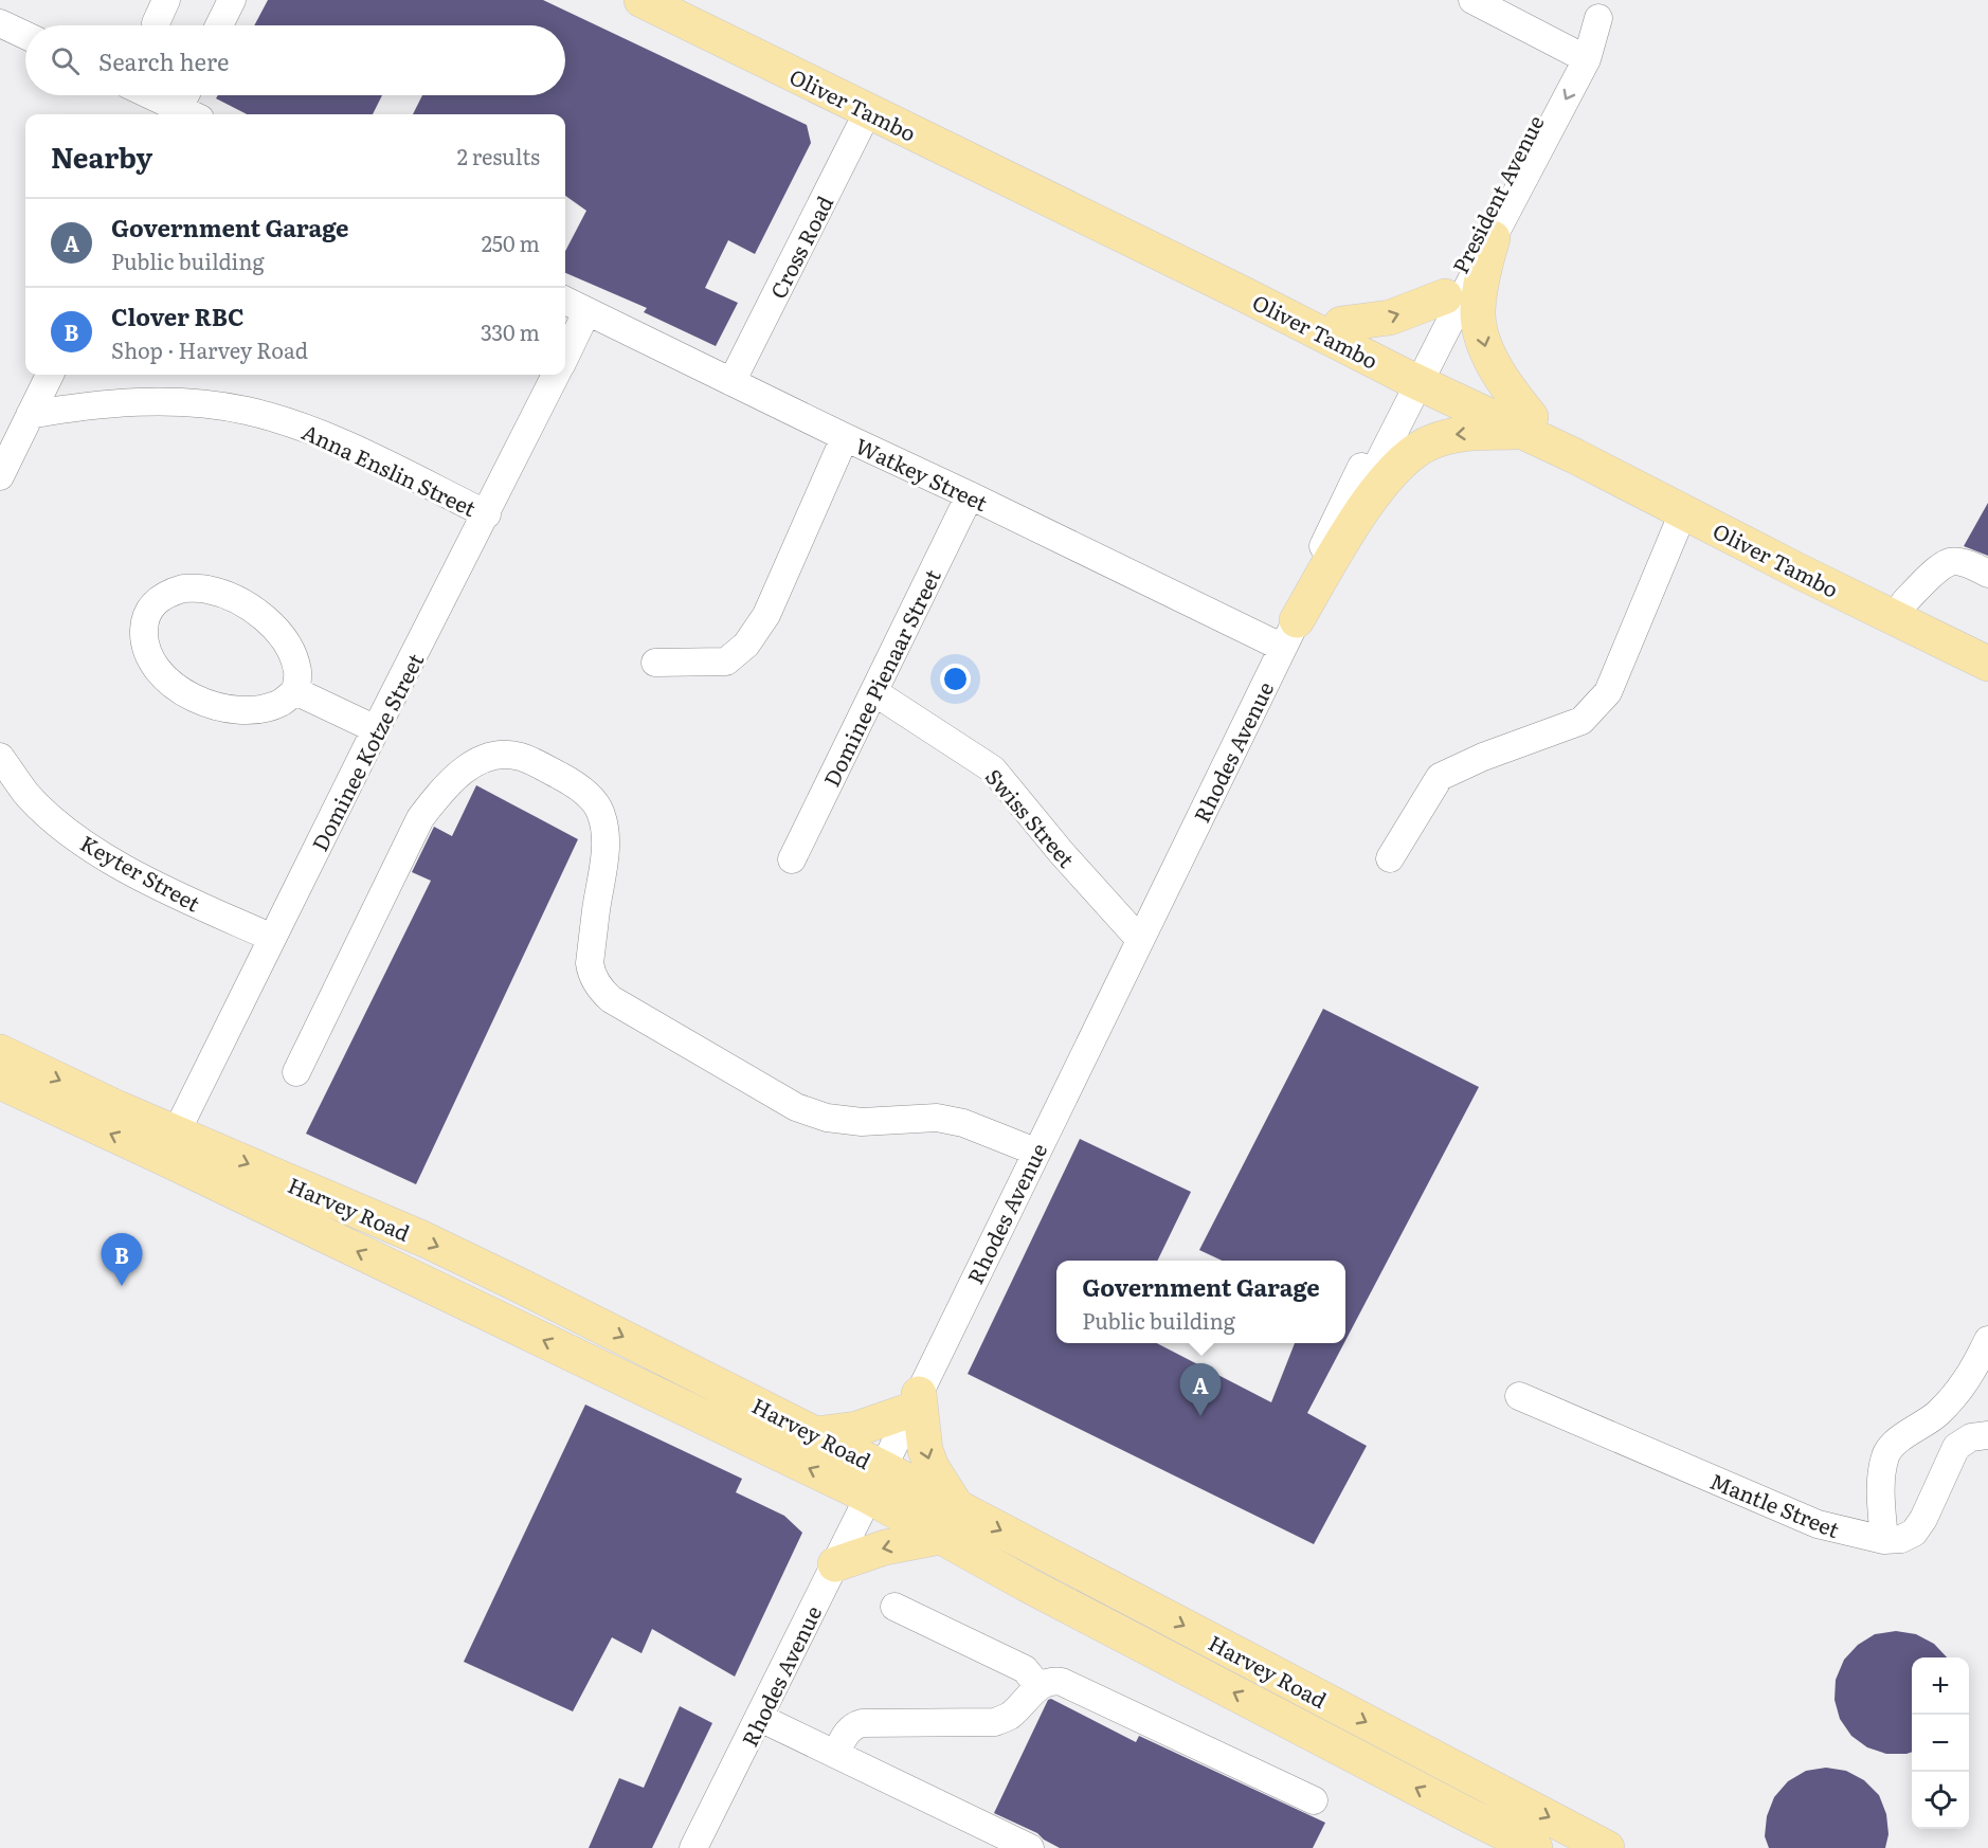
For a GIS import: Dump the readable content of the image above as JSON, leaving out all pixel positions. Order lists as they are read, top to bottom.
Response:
{
  "streets": {
    "main road": ["Oliver Tambo", "Harvey Road"],
    "street": [
      "President Avenue",
      "Cross Road",
      "Anna Enslin Street",
      "Watkey Street",
      "Dominee Pienaar Street",
      "Dominee Kotze Street",
      "Rhodes Avenue",
      "Swiss Street",
      "Keyter Street",
      "Mantle Street"
    ]
  },
  "crossings": [
    ["Oliver Tambo", "President Avenue"],
    ["Oliver Tambo", "Cross Road"],
    ["Oliver Tambo", "Rhodes Avenue"],
    ["President Avenue", "Rhodes Avenue"],
    ["Cross Road", "Watkey Street"],
    ["Anna Enslin Street", "Dominee Kotze Street"],
    ["Watkey Street", "Dominee Pienaar Street"],
    ["Watkey Street", "Rhodes Avenue"],
    ["Dominee Pienaar Street", "Swiss Street"],
    ["Dominee Kotze Street", "Keyter Street"],
    ["Dominee Kotze Street", "Harvey Road"],
    ["Rhodes Avenue", "Swiss Street"],
    ["Rhodes Avenue", "Harvey Road"]
  ],
  "page": {
    "search": "Search here",
    "heading": ["Nearby", "2 results"],
    "list": [
      {
        "mark": "A",
        "name": "Government Garage",
        "note": "Public building",
        "value": "250 m"
      },
      {
        "mark": "B",
        "name": "Clover RBC",
        "note": "Shop · Harvey Road",
        "value": "330 m"
      }
    ],
    "pins": ["B", "A"],
    "popup": ["Government Garage", "Public building"],
    "map_buttons": ["+", "−"]
  }
}
